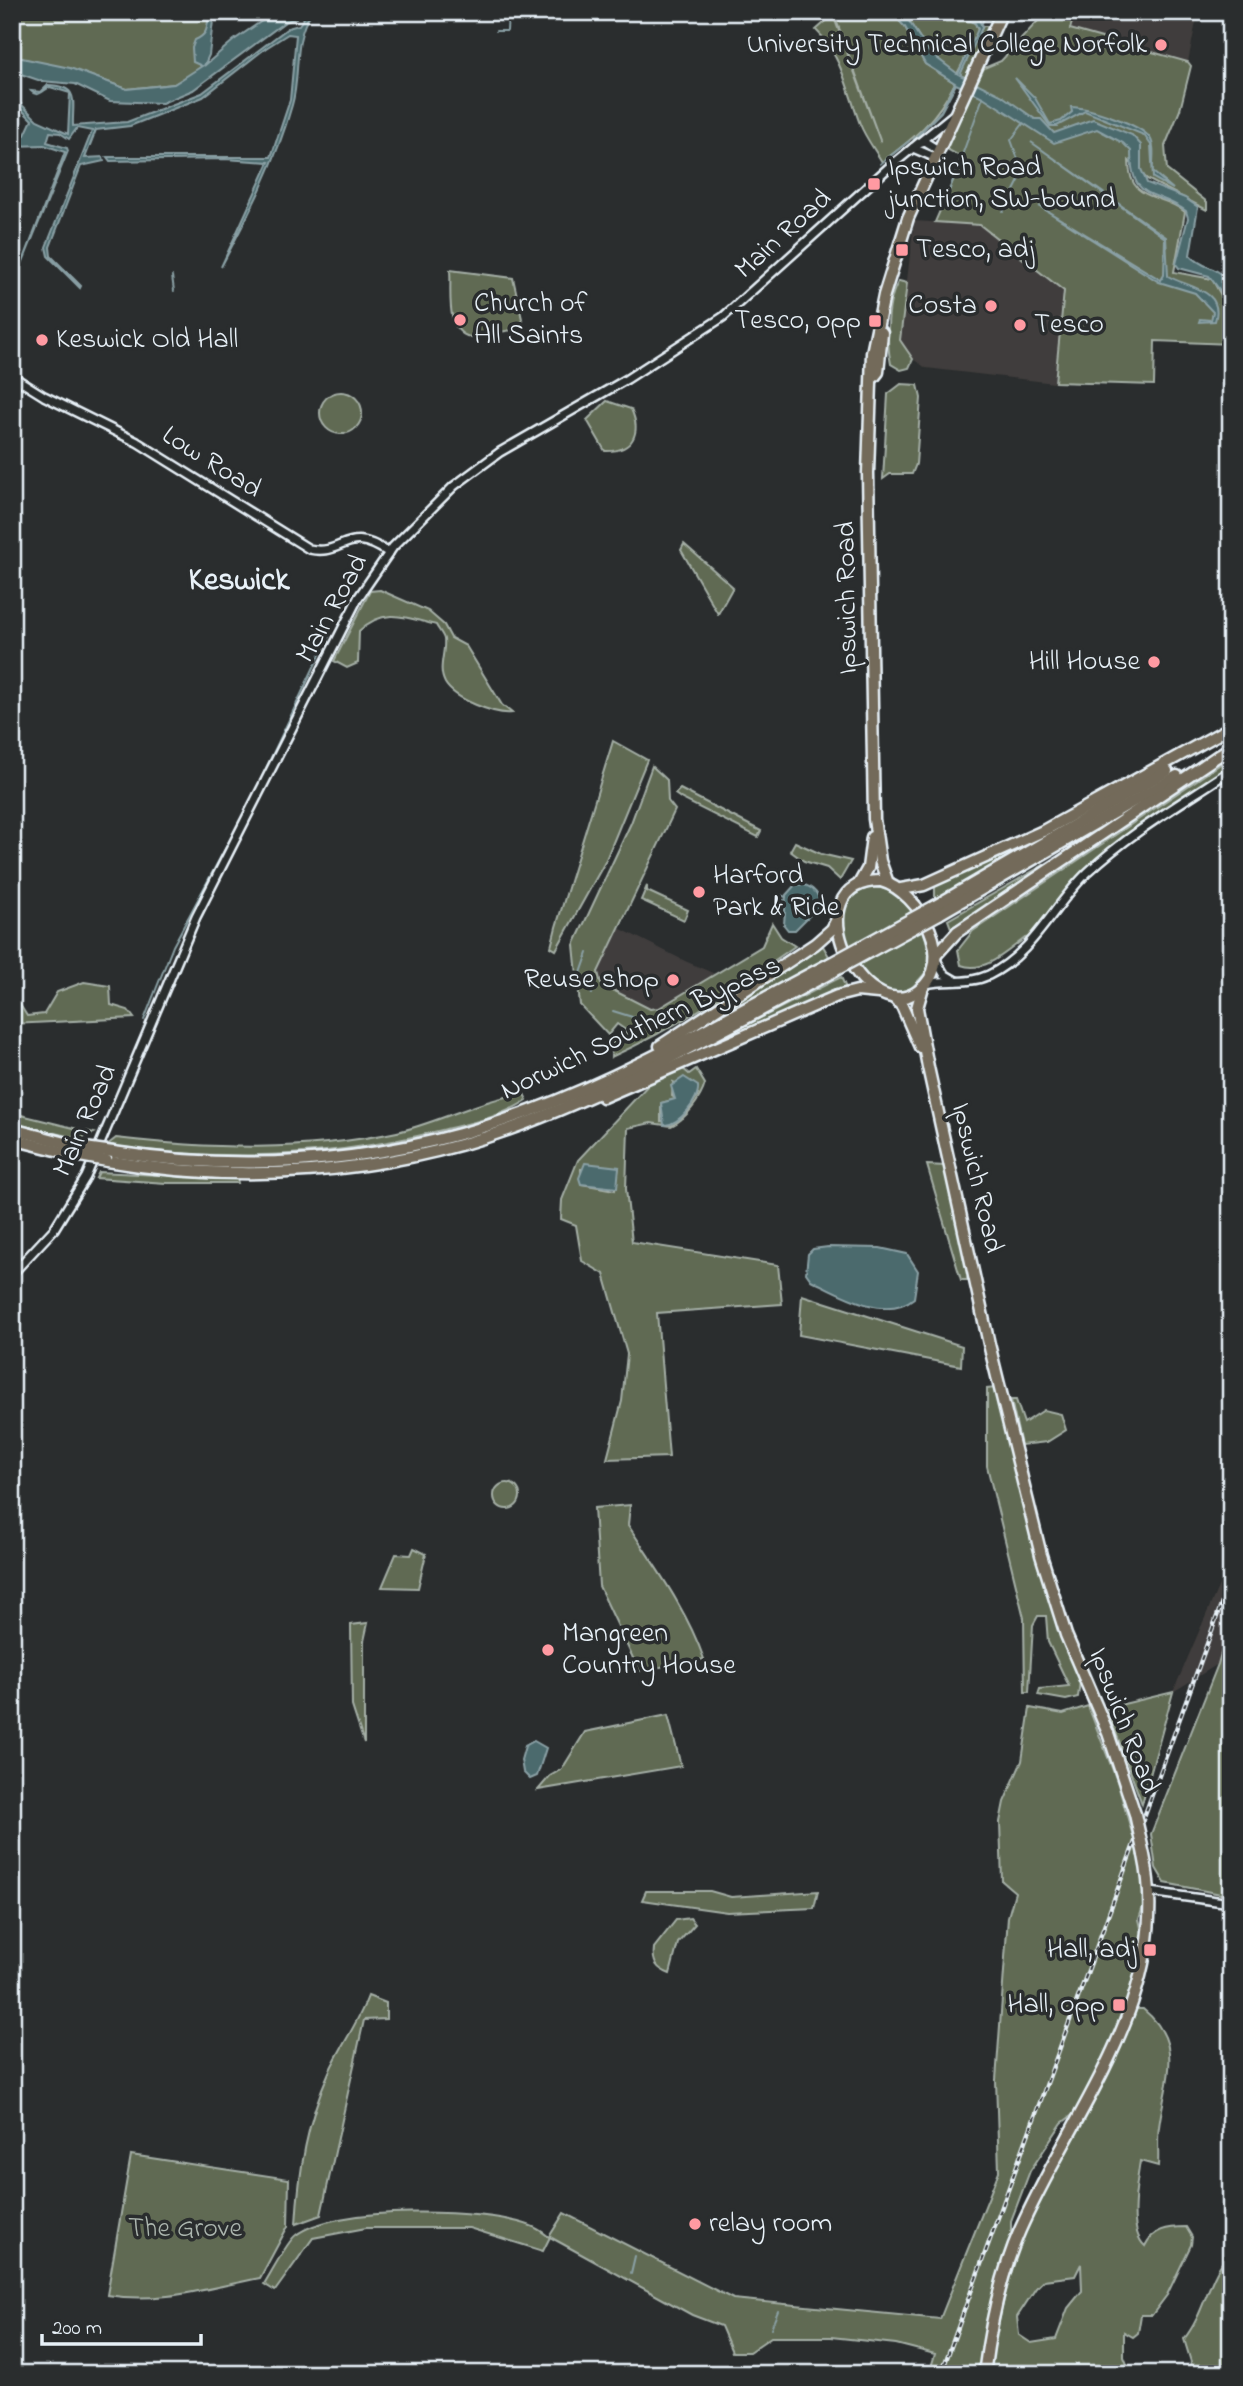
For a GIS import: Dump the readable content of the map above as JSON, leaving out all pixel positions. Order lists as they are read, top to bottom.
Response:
{
  "streets": {
    "highway": ["Ipswich Road", "Norwich Southern Bypass"],
    "main road": ["Main Road", "Low Road"]
  },
  "crossings": [
    ["Main Road", "Low Road"],
    ["Main Road", "Ipswich Road"]
  ],
  "districts": ["Keswick"],
  "parks": ["The Grove"],
  "places": {
    "other": [
      "University Technical College Norfolk",
      "Costa",
      "Church of All Saints",
      "Tesco",
      "Keswick Old Hall",
      "Hill House",
      "Harford Park & Ride",
      "Reuse shop",
      "Mangreen Country House",
      "relay room"
    ],
    "transit": [
      "Ipswich Road junction, SW-bound",
      "Tesco, adj",
      "Tesco, opp",
      "Hall, adj",
      "Hall, opp"
    ]
  },
  "scale_bar": "200 m"
}
